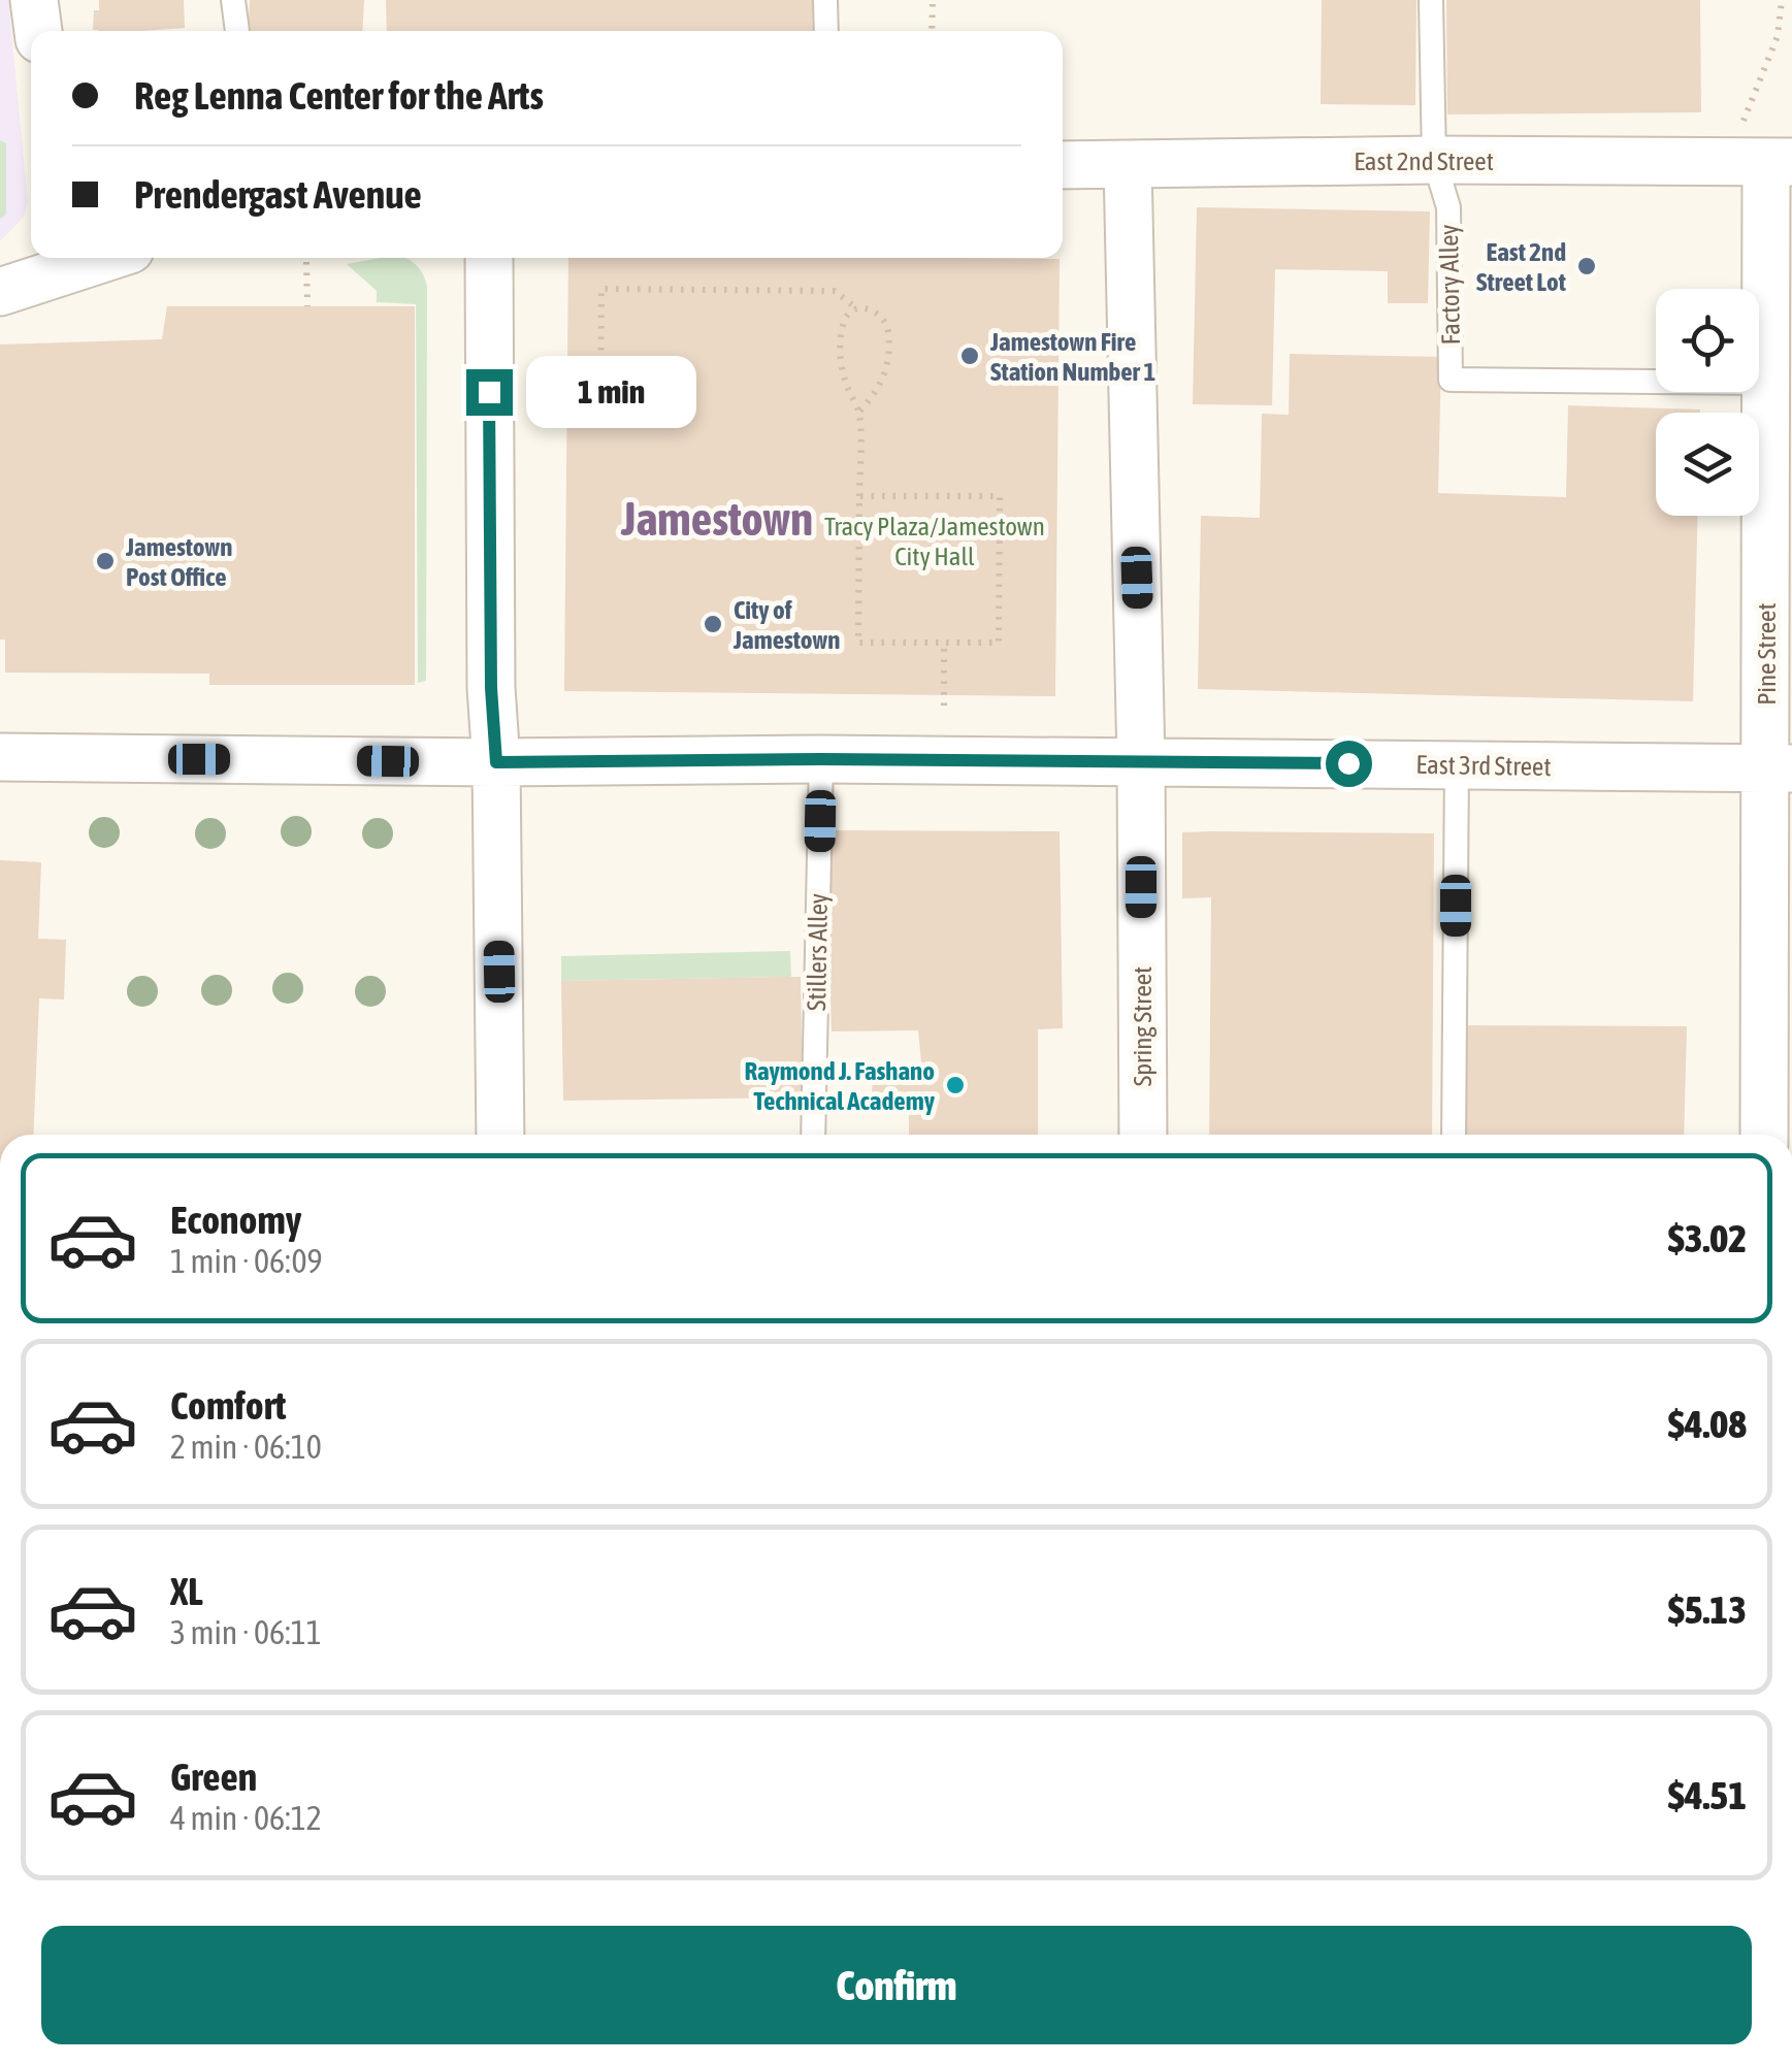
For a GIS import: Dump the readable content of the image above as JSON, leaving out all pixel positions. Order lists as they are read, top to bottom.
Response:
{
  "streets": {
    "street": [
      "East 2nd Street",
      "Pine Street",
      "East 3rd Street",
      "Spring Street"
    ],
    "lane": ["Factory Alley", "Stillers Alley"]
  },
  "crossings": [
    ["East 2nd Street", "Factory Alley"],
    ["East 2nd Street", "Pine Street"],
    ["East 2nd Street", "Spring Street"],
    ["Factory Alley", "Pine Street"],
    ["Pine Street", "East 3rd Street"],
    ["East 3rd Street", "Stillers Alley"],
    ["East 3rd Street", "Spring Street"]
  ],
  "districts": ["Jamestown"],
  "parks": ["Tracy Plaza/Jamestown City Hall"],
  "places": [
    "East 2nd Street Lot",
    "Jamestown Fire Station Number 1",
    "Jamestown Post Office",
    "City of Jamestown",
    "Raymond J. Fashano Technical Academy"
  ],
  "page": {
    "banner": ["Reg Lenna Center for the Arts", "Prendergast Avenue"],
    "bubble": "1 min",
    "list": [
      {
        "name": "Economy",
        "note": "1 min · 06:09",
        "value": "$3.02"
      },
      {
        "name": "Comfort",
        "note": "2 min · 06:10",
        "value": "$4.08"
      },
      {
        "name": "XL",
        "note": "3 min · 06:11",
        "value": "$5.13"
      },
      {
        "name": "Green",
        "note": "4 min · 06:12",
        "value": "$4.51"
      }
    ],
    "buttons": "Confirm"
  }
}
